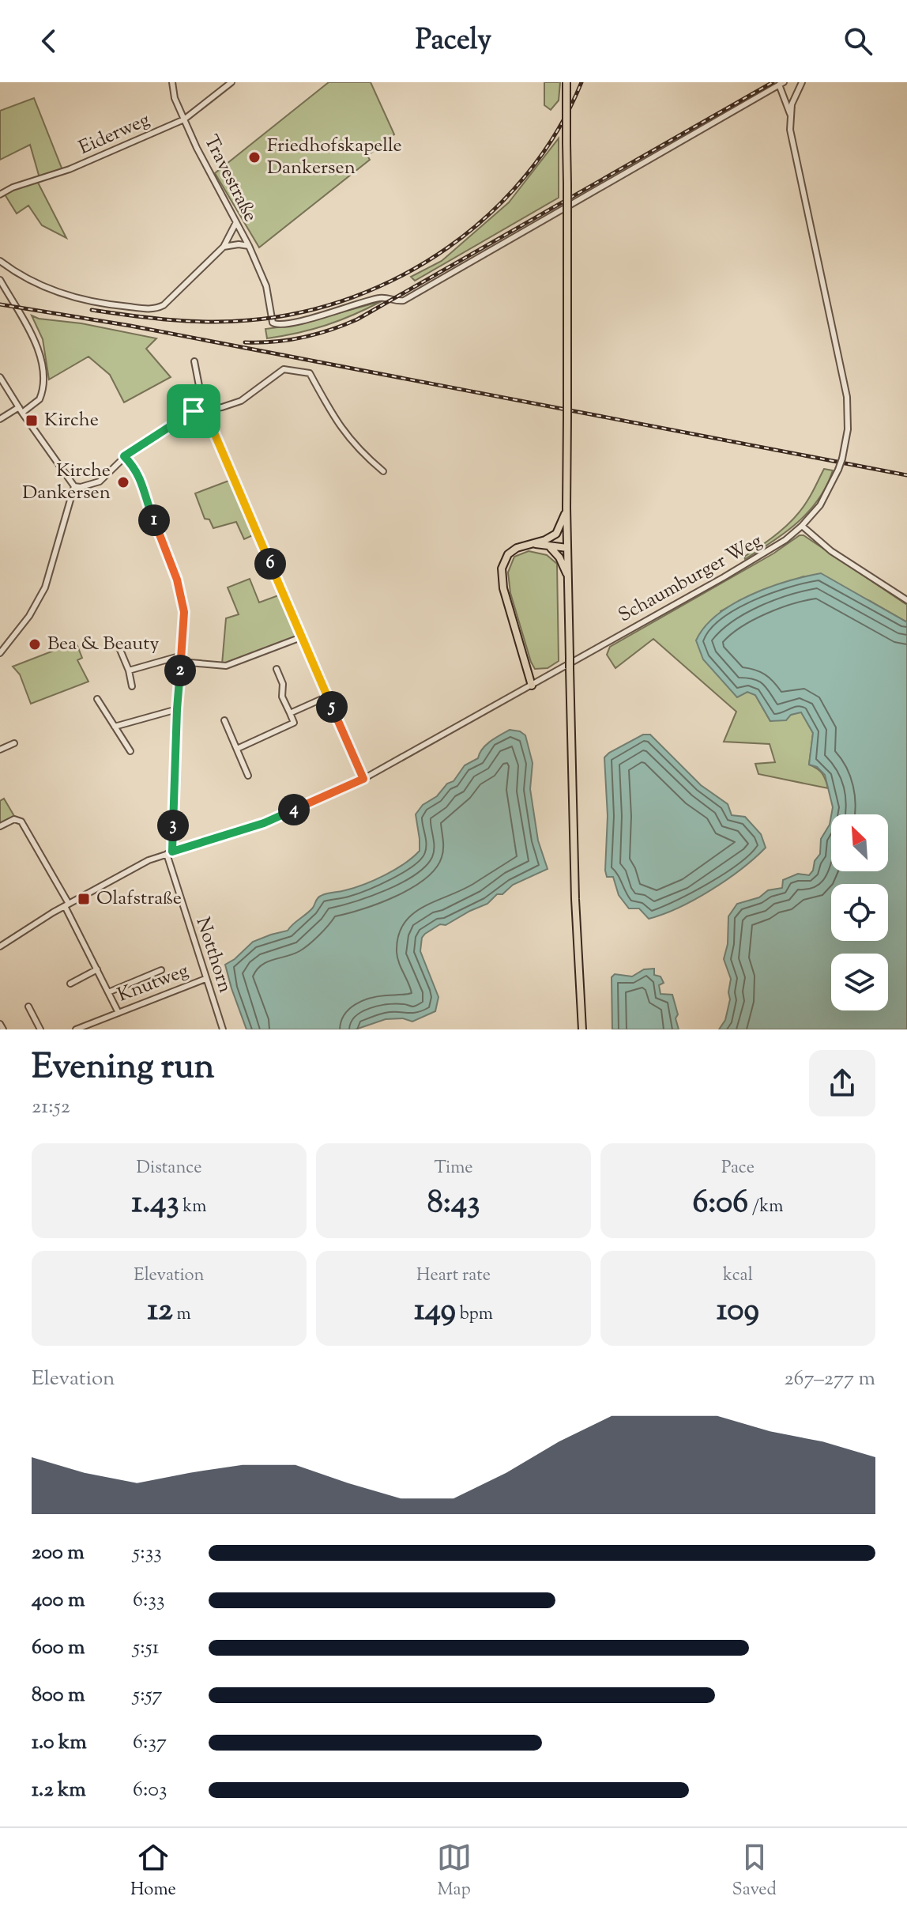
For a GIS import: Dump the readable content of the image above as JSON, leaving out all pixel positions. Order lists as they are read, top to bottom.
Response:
{
  "streets": {
    "street": [
      "Eiderweg",
      "Travestraße",
      "Schaumburger Weg",
      "Notthorn",
      "Knutweg"
    ]
  },
  "crossings": [
    ["Eiderweg", "Travestraße"],
    ["Schaumburger Weg", "Notthorn"],
    ["Notthorn", "Knutweg"]
  ],
  "places": {
    "other": ["Friedhofskapelle Dankersen", "Kirche Dankersen", "Bea & Beauty"],
    "transit": ["Kirche", "Olafstraße"]
  },
  "north": "top left",
  "page": {
    "header": "Pacely",
    "pins": [
      "1",
      "6",
      "2",
      "5",
      "4",
      "3"
    ],
    "heading": ["Evening run", "21:52"],
    "stats": [
      ["Distance", "1.43 km"],
      ["Time", "8:43"],
      ["Pace", "6:06 /km"],
      ["Elevation", "12 m"],
      ["Heart rate", "149 bpm"],
      ["kcal", "109"]
    ],
    "chart": ["Elevation", "267–277 m"],
    "list": [
      {
        "name": "200 m",
        "note": "5:33"
      },
      {
        "name": "400 m",
        "note": "6:33"
      },
      {
        "name": "600 m",
        "note": "5:51"
      },
      {
        "name": "800 m",
        "note": "5:57"
      },
      {
        "name": "1.0 km",
        "note": "6:37"
      },
      {
        "name": "1.2 km",
        "note": "6:03"
      }
    ],
    "tabs": ["Home", "Map", "Saved"]
  }
}
